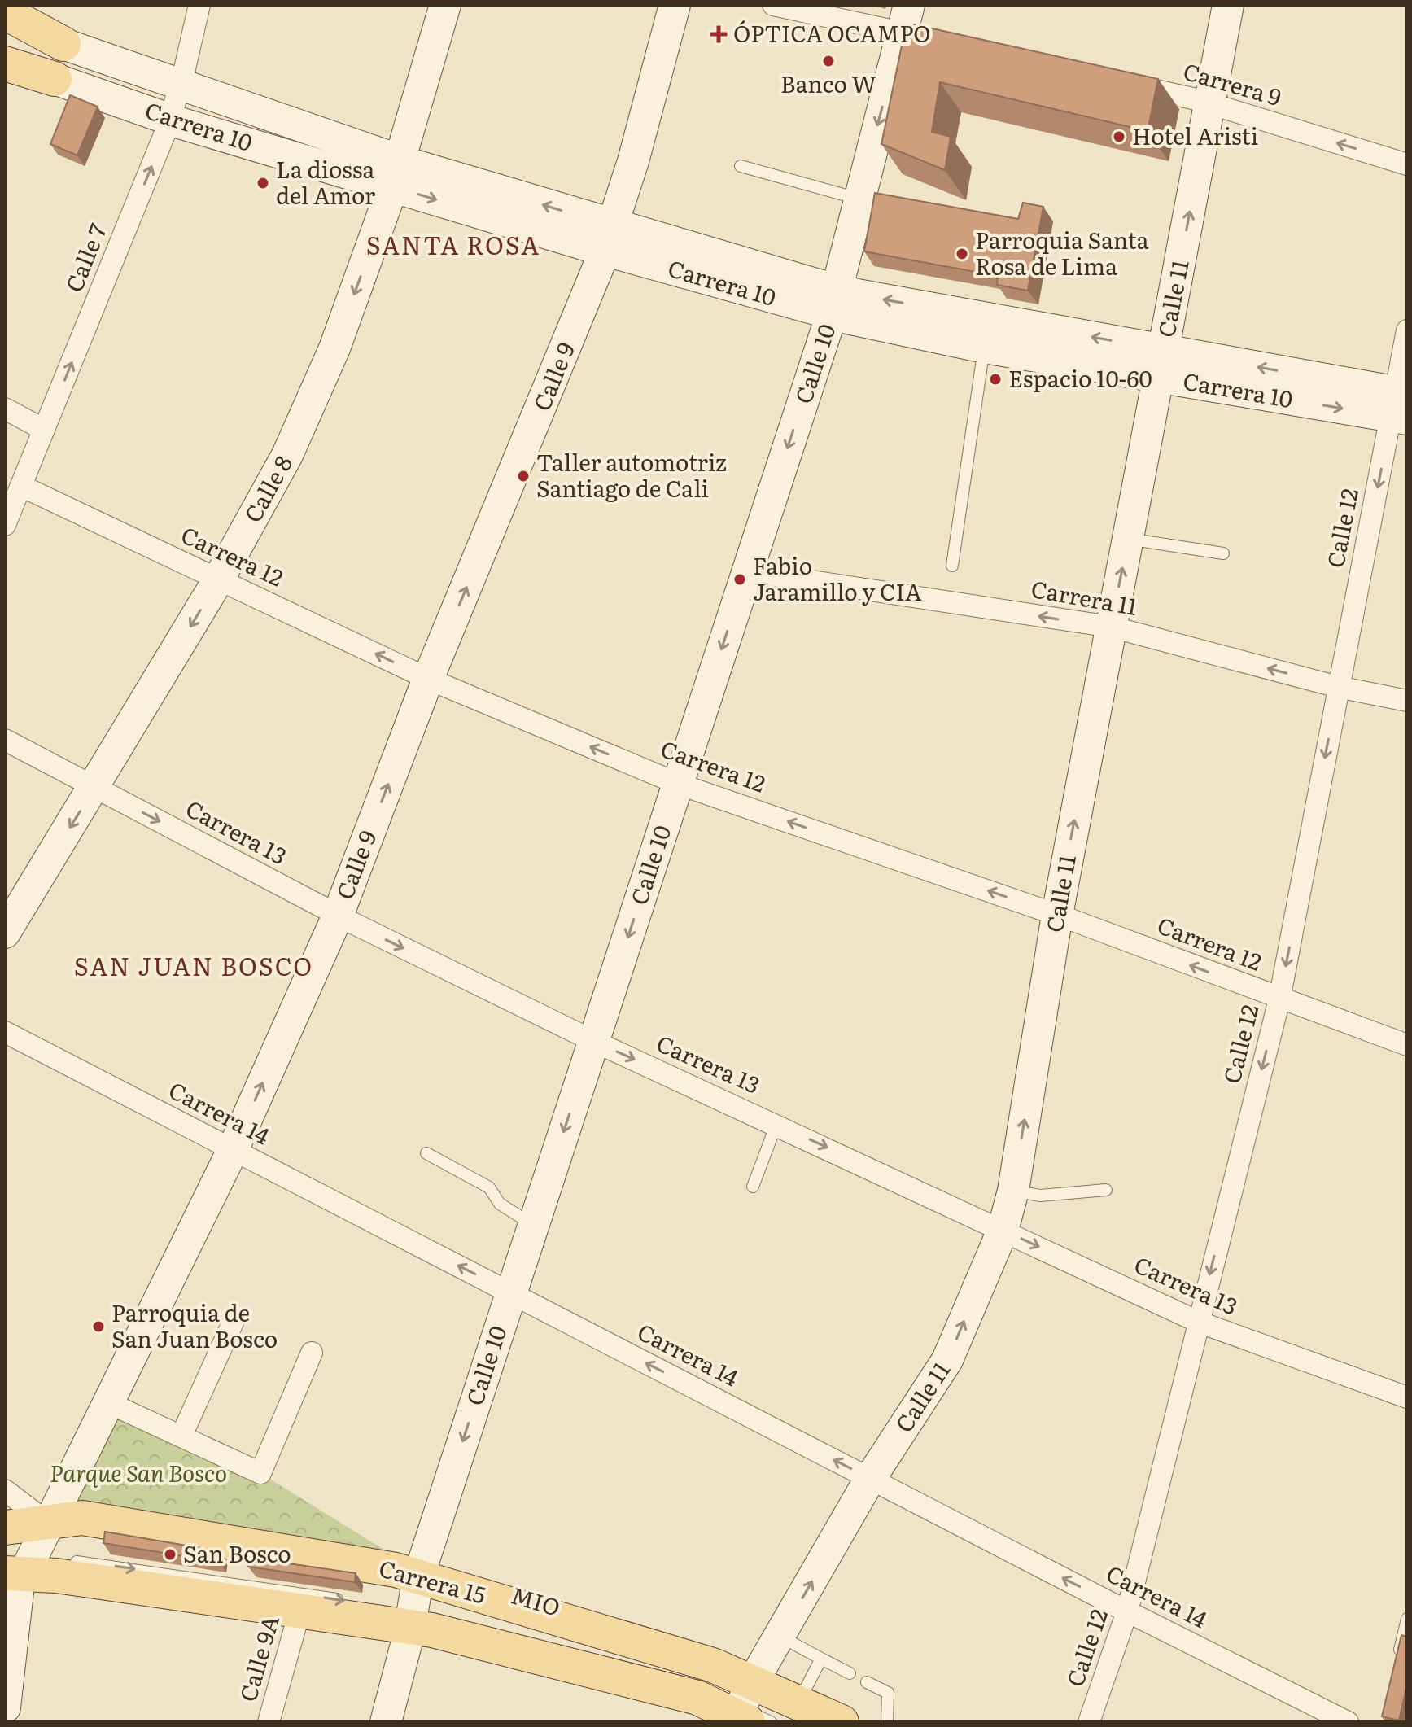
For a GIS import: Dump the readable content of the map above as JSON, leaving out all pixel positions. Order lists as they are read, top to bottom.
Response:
{
  "streets": {
    "main road": [
      "Carrera 10",
      "Calle 11",
      "Calle 10",
      "Calle 9",
      "Calle 8",
      "Carrera 15"
    ],
    "street": [
      "Carrera 9",
      "Calle 7",
      "Calle 12",
      "Carrera 12",
      "Carrera 11",
      "Carrera 13",
      "Carrera 14",
      "Calle 9A"
    ],
    "lane": ["MIO"]
  },
  "crossings": [
    ["Carrera 9", "Calle 11"],
    ["Carrera 10", "Calle 7"],
    ["Carrera 10", "Calle 11"],
    ["Carrera 10", "Calle 10"],
    ["Carrera 10", "Calle 9"],
    ["Carrera 10", "Calle 8"],
    ["Carrera 10", "Calle 12"],
    ["Calle 7", "Carrera 12"],
    ["Calle 11", "Carrera 12"],
    ["Calle 11", "Carrera 11"],
    ["Calle 11", "Carrera 13"],
    ["Calle 11", "Carrera 14"],
    ["Calle 11", "Carrera 15"],
    ["Calle 11", "MIO"],
    ["Calle 10", "Carrera 12"],
    ["Calle 10", "Carrera 11"],
    ["Calle 10", "Carrera 13"],
    ["Calle 10", "Carrera 14"],
    ["Calle 10", "Carrera 15"],
    ["Calle 9", "Carrera 12"],
    ["Calle 9", "Carrera 13"],
    ["Calle 9", "Carrera 14"],
    ["Calle 9", "Carrera 15"],
    ["Calle 8", "Carrera 12"],
    ["Calle 8", "Carrera 13"],
    ["Calle 12", "Carrera 12"],
    ["Calle 12", "Carrera 11"],
    ["Calle 12", "Carrera 13"],
    ["Calle 12", "Carrera 14"],
    ["Carrera 15", "MIO"],
    ["Carrera 15", "Calle 9A"]
  ],
  "one_way": [
    "Carrera 9",
    "Calle 7",
    "Calle 11",
    "Calle 10",
    "Calle 9",
    "Calle 8",
    "Calle 12",
    "Carrera 12",
    "Carrera 11",
    "Carrera 13",
    "Carrera 14"
  ],
  "districts": ["SANTA ROSA", "SAN JUAN BOSCO"],
  "parks": ["Parque San Bosco"],
  "places": {
    "health": ["ÓPTICA OCAMPO"],
    "other": [
      "Banco W",
      "Hotel Aristi",
      "La diossa del Amor",
      "Parroquia Santa Rosa de Lima",
      "Espacio 10-60",
      "Taller automotriz Santiago de Cali",
      "Fabio Jaramillo y CIA",
      "Parroquia de San Juan Bosco",
      "San Bosco"
    ]
  }
}
